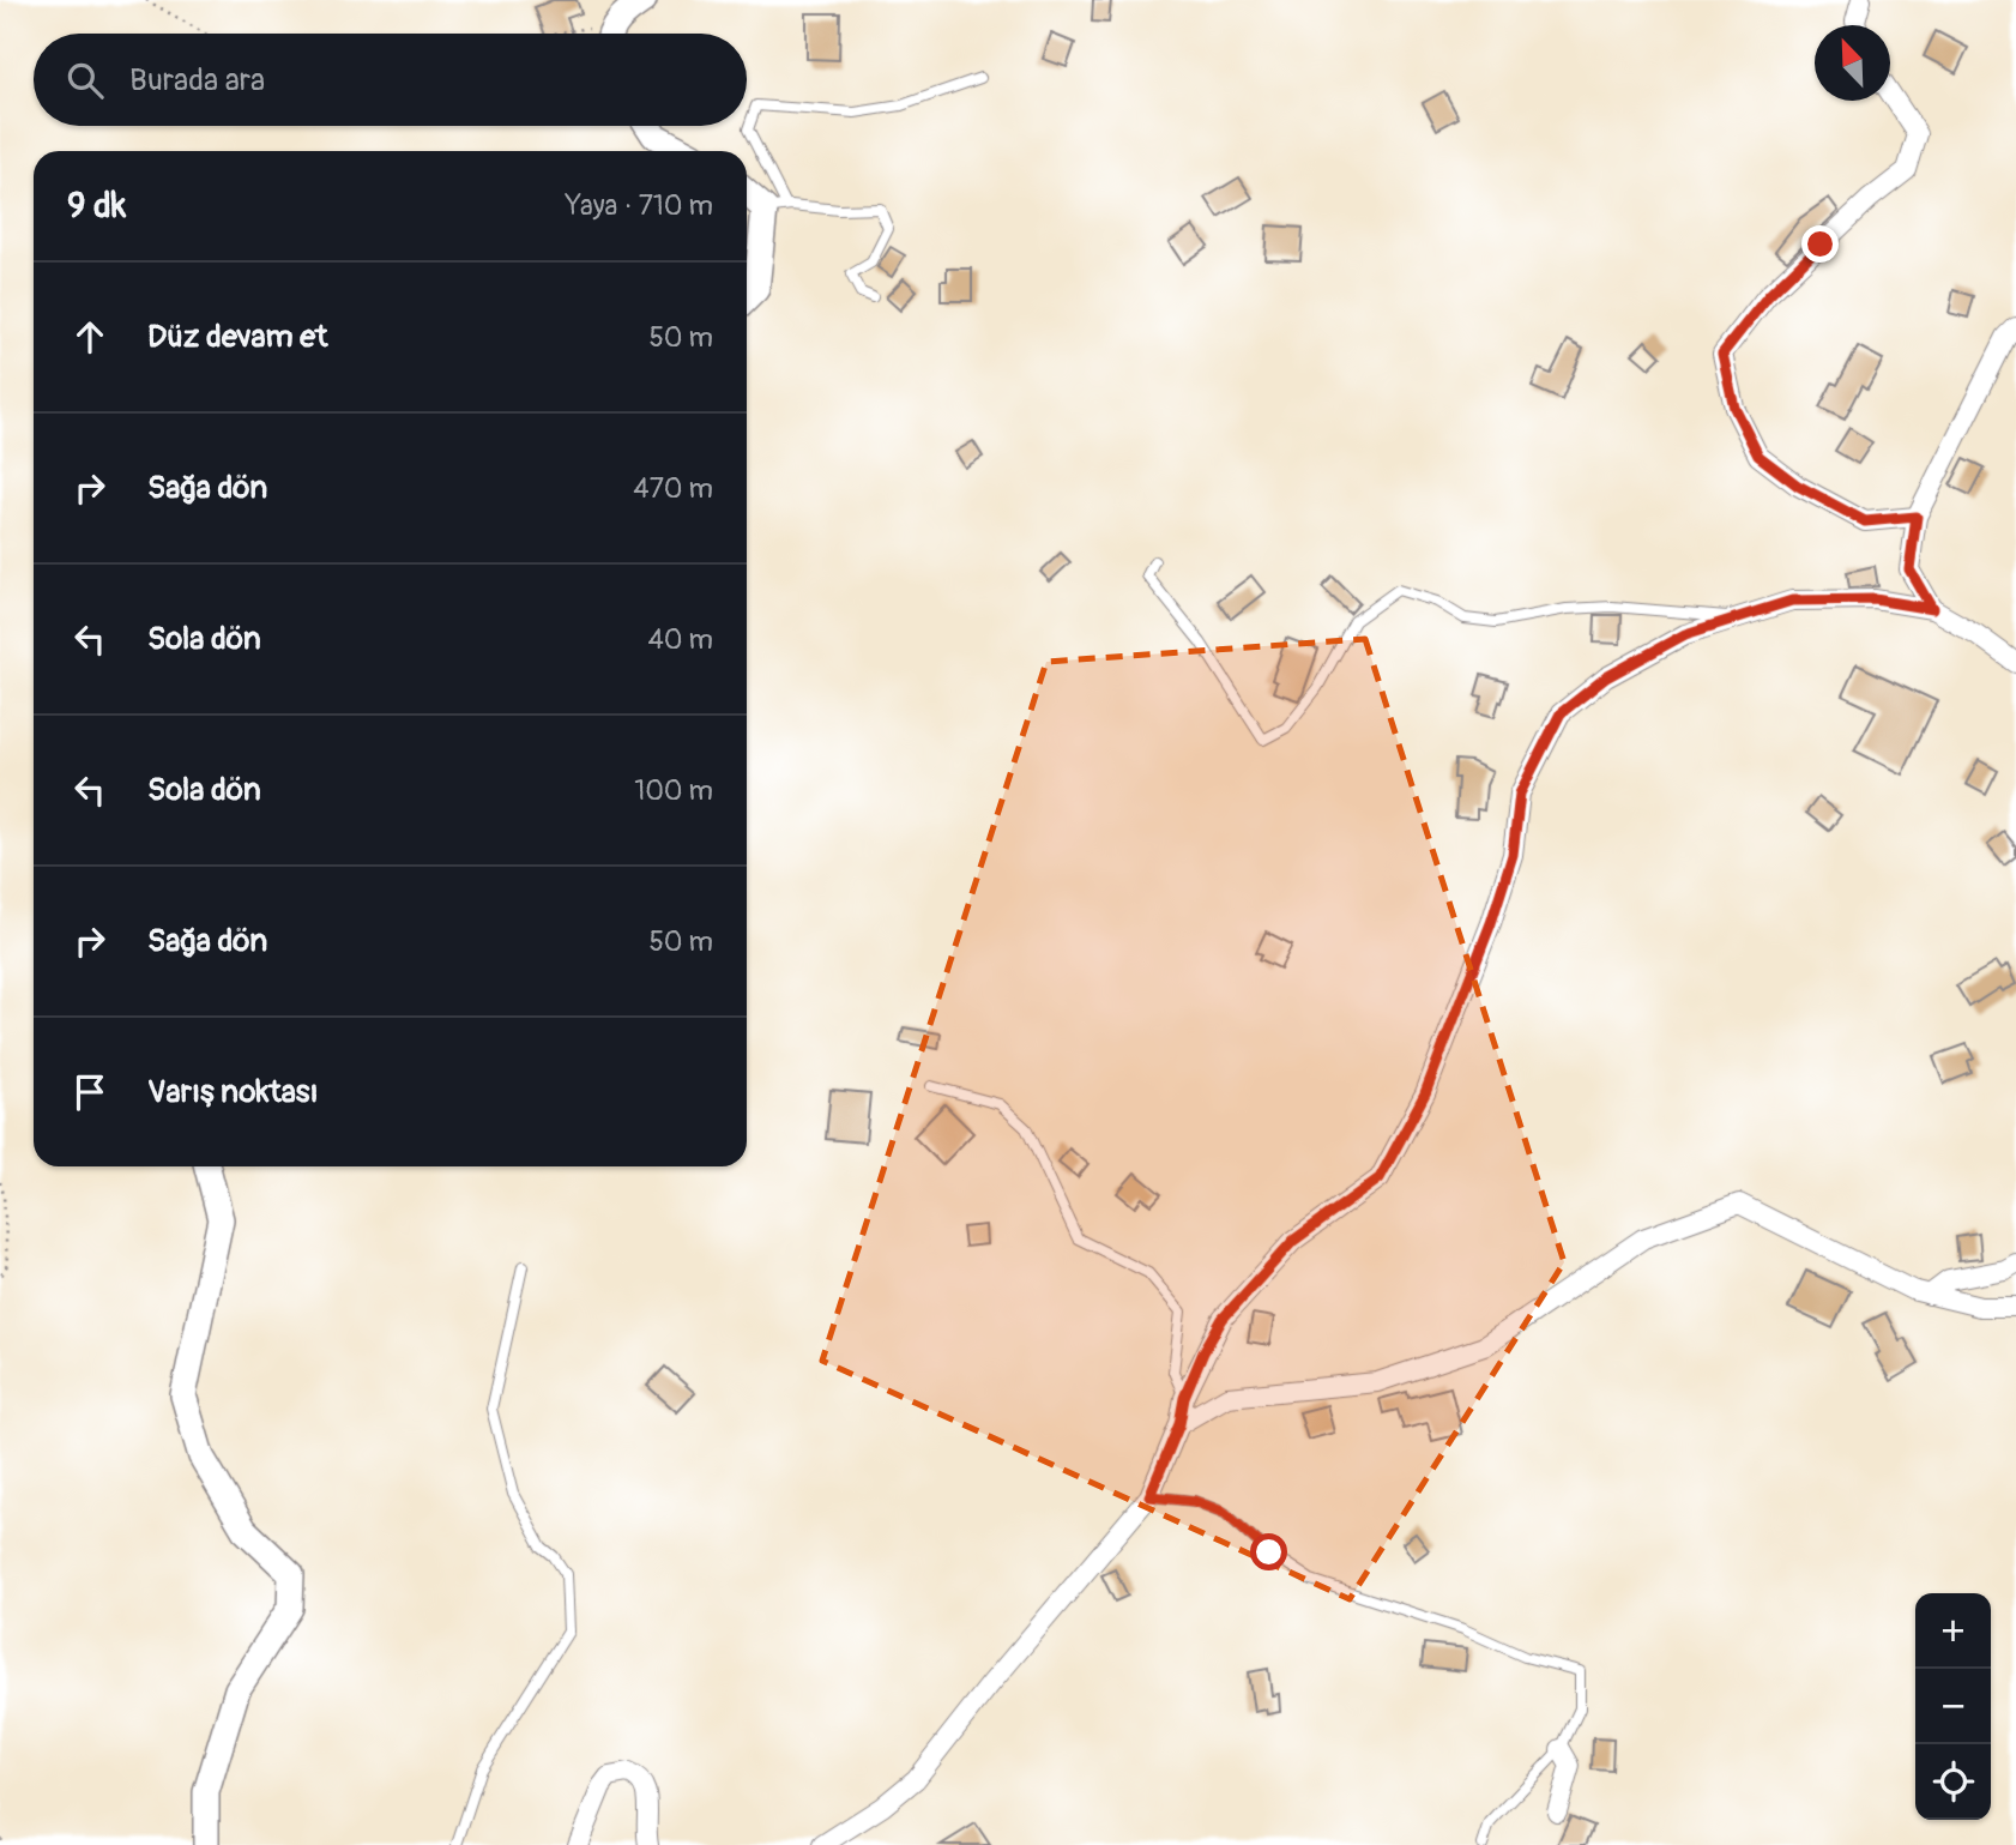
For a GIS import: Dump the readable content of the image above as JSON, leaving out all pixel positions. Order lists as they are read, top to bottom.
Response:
{
  "north": "top left",
  "page": {
    "search": "Burada ara",
    "heading": ["9 dk", "Yaya · 710 m"],
    "list": [
      ["Düz devam et", "50 m"],
      ["Sağa dön", "470 m"],
      ["Sola dön", "40 m"],
      ["Sola dön", "100 m"],
      ["Sağa dön", "50 m"],
      "Varış noktası"
    ],
    "map_buttons": ["+", "−"]
  }
}
